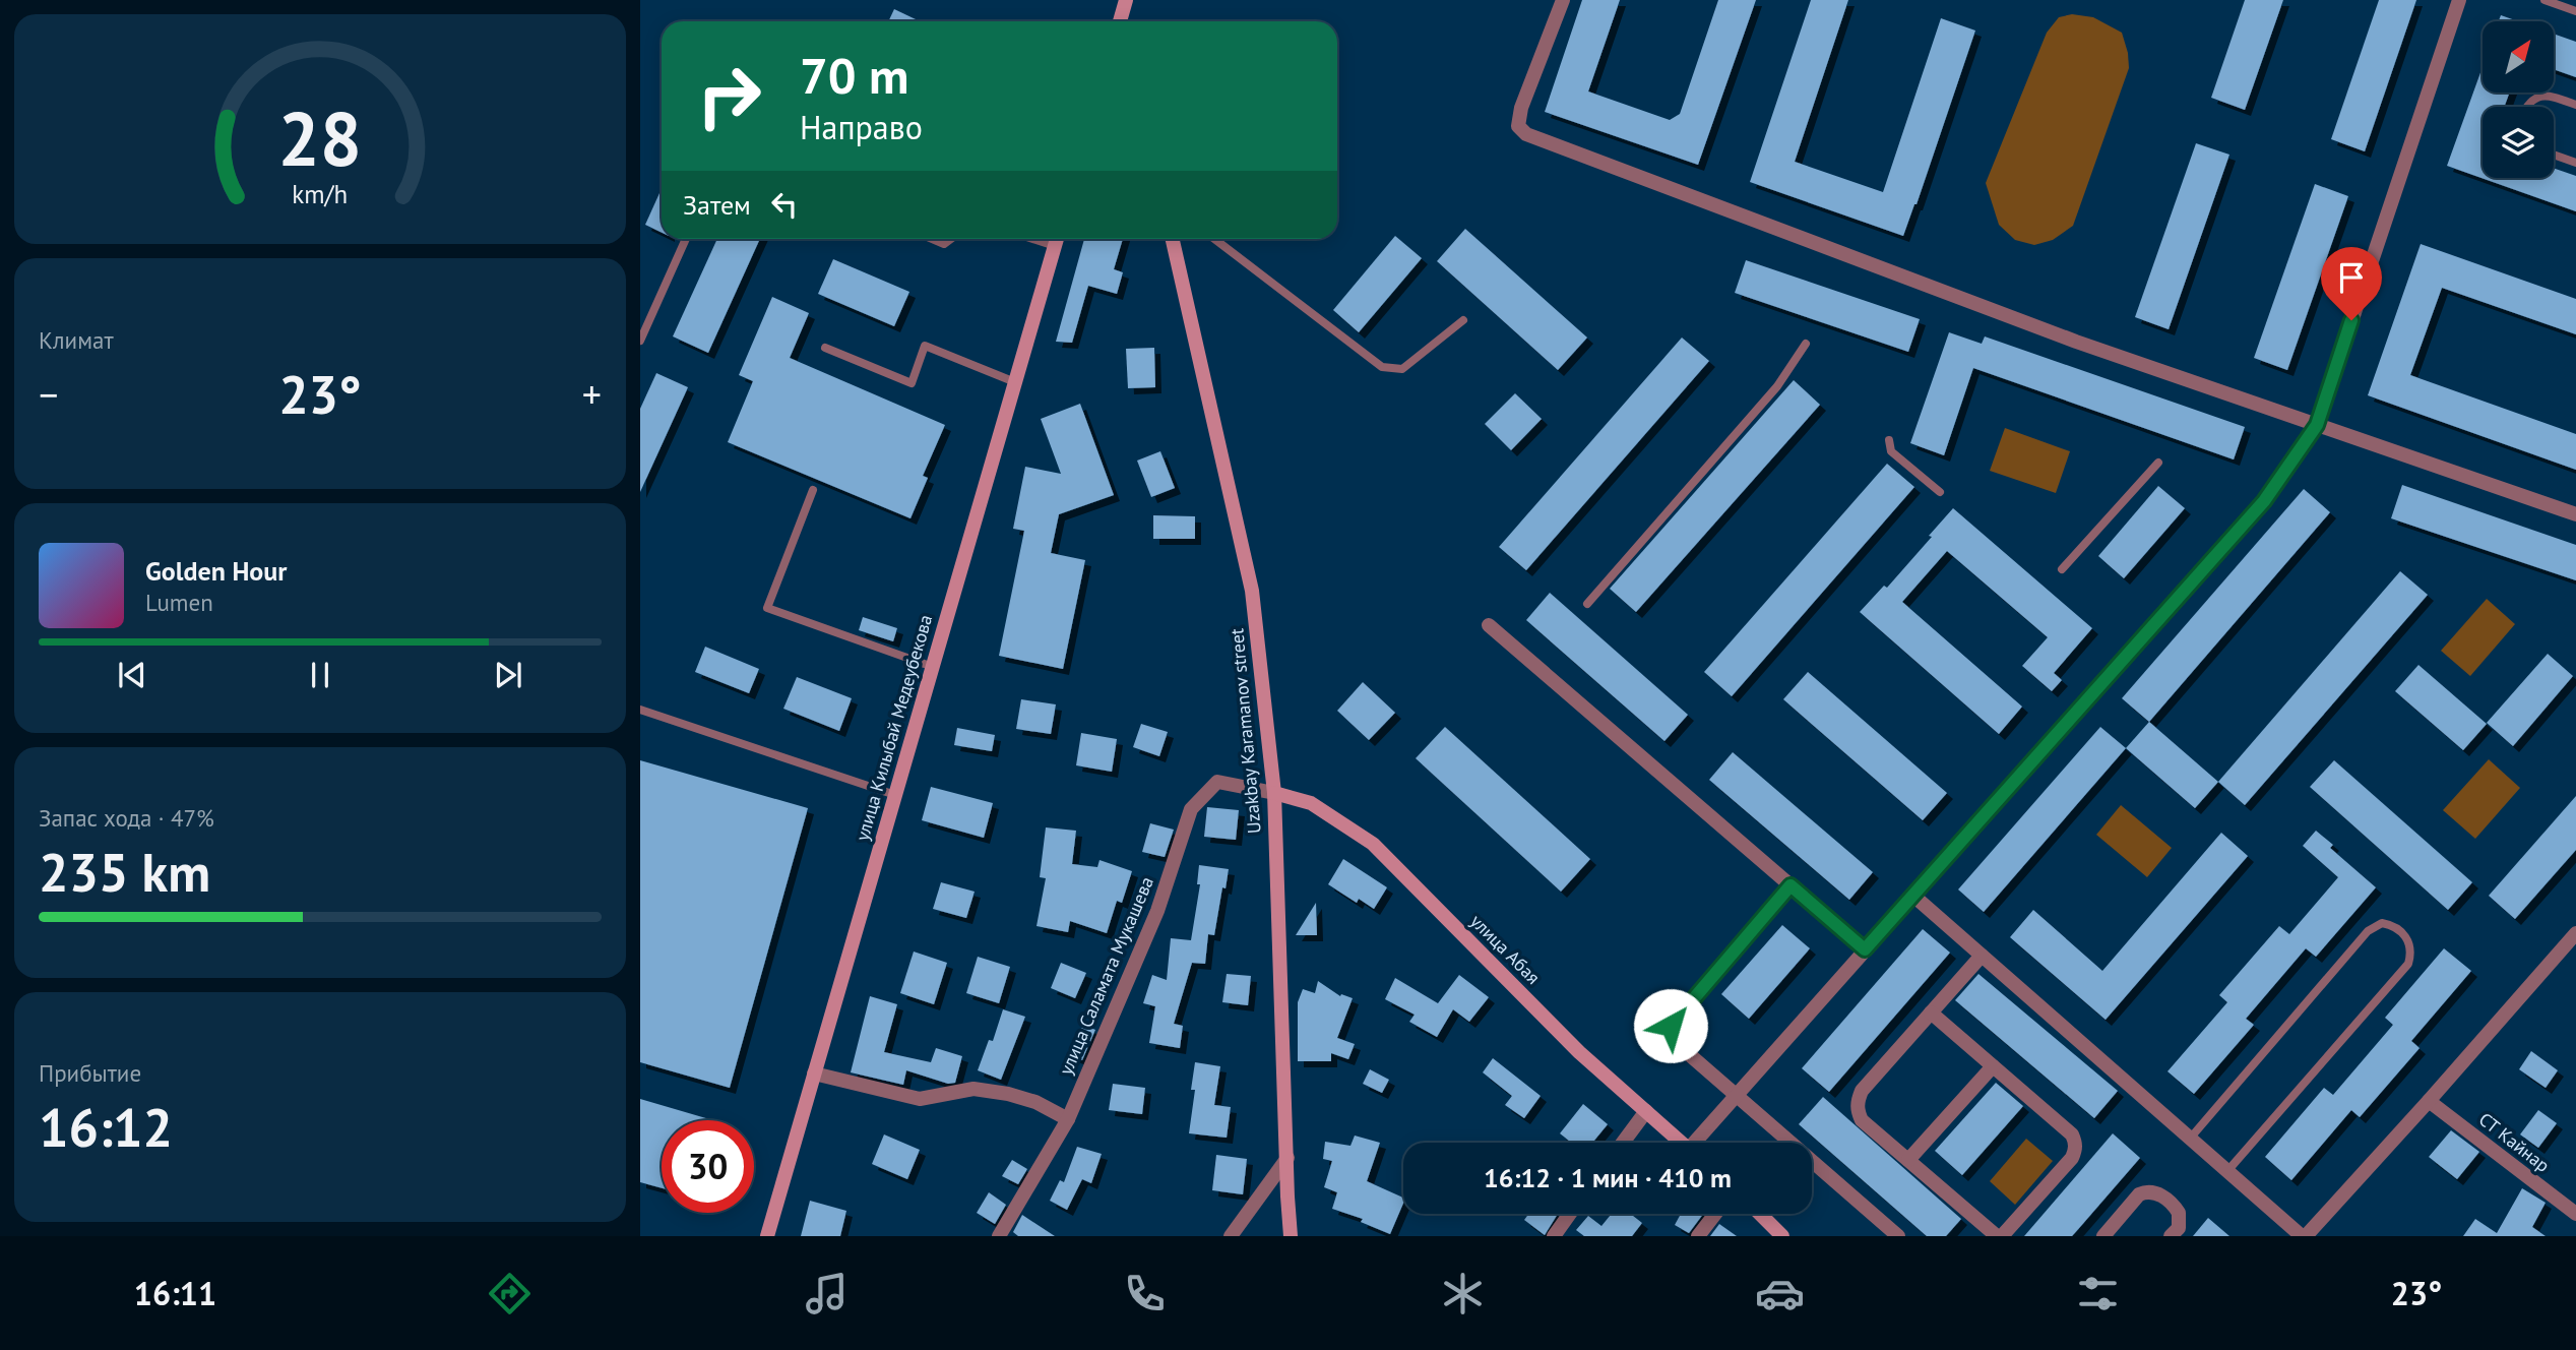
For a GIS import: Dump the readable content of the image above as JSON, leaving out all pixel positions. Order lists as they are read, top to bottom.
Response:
{
  "streets": {
    "street": [
      "улица Килыбай Медеубекова",
      "Uzakbay Karamanov street",
      "улица Абая",
      "улица Саламата Мукашева",
      "СТ Кайнар"
    ]
  },
  "crossings": [
    ["Uzakbay Karamanov street", "улица Абая"],
    ["Uzakbay Karamanov street", "улица Саламата Мукашева"],
    ["улица Абая", "улица Саламата Мукашева"]
  ],
  "north": "top right",
  "page": {
    "turn": ["70 m", "Направо"],
    "then": "Затем",
    "tile": [
      "Климат",
      ["Запас хода · 47%", "235 km"],
      ["Прибытие", "16:12"]
    ],
    "heat": ["−", "23°", "+"],
    "song": ["Golden Hour", "Lumen"],
    "limit": "30",
    "trip": "16:12 · 1 мин · 410 m",
    "tabs": ["16:11", "23°"],
    "gauge": ["28", "km/h"]
  }
}
